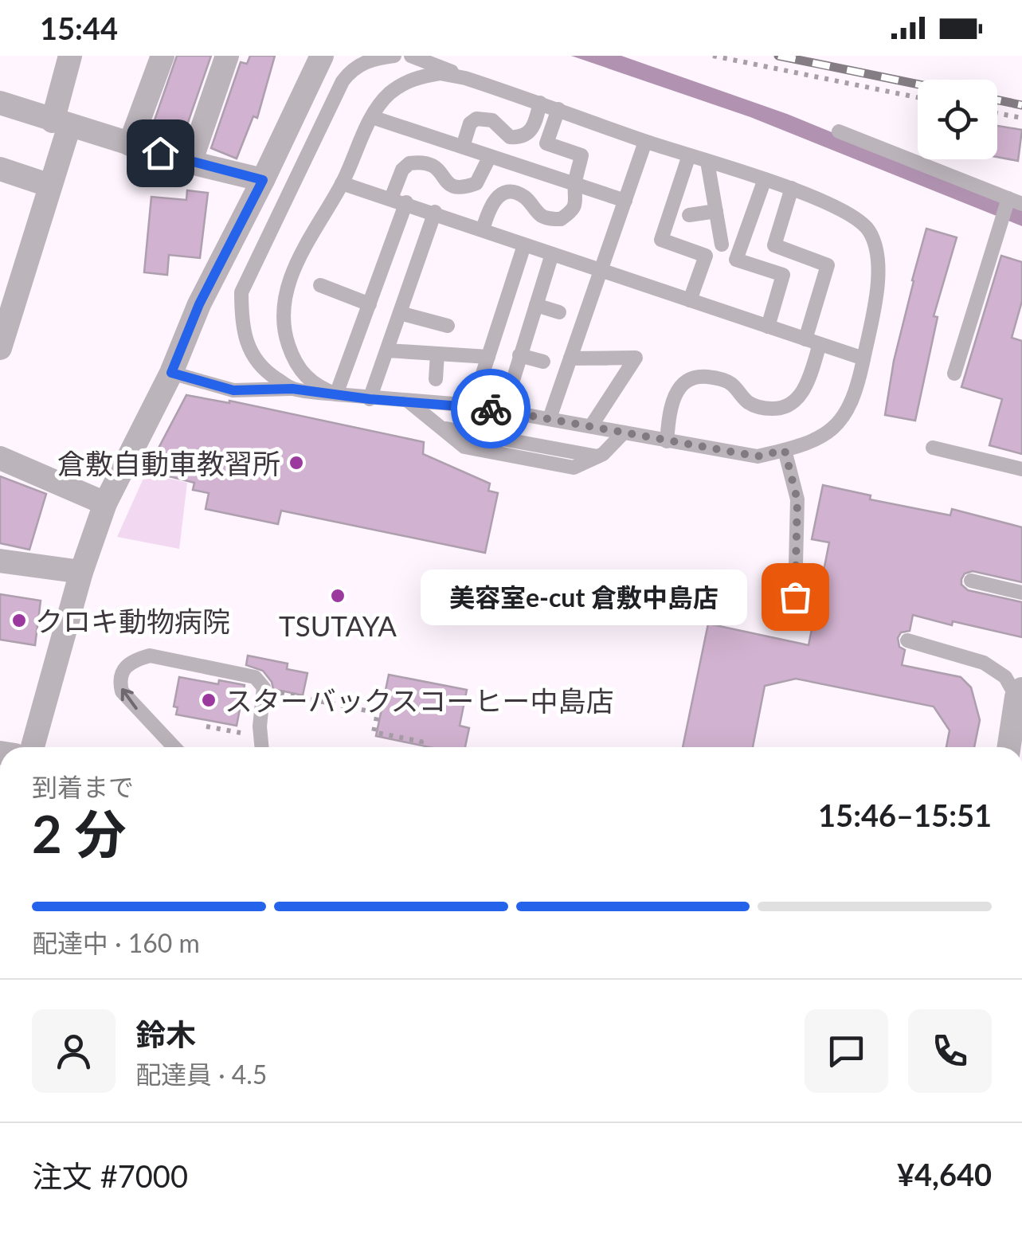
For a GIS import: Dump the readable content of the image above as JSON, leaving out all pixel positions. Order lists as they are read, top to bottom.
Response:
{
  "places": [
    "倉敷自動車教習所",
    "TSUTAYA",
    "美容室e-cut 倉敷中島店",
    "クロキ動物病院",
    "スターバックスコーヒー中島店"
  ],
  "page": {
    "status": "15:44",
    "bubble": "美容室e-cut 倉敷中島店",
    "heading": ["2 分", "到着まで", "15:46–15:51"],
    "panel": [
      "鈴木",
      "配達員 · 4.5",
      "注文 #7000",
      "¥4,640"
    ],
    "bar": "配達中 · 160 m"
  }
}
